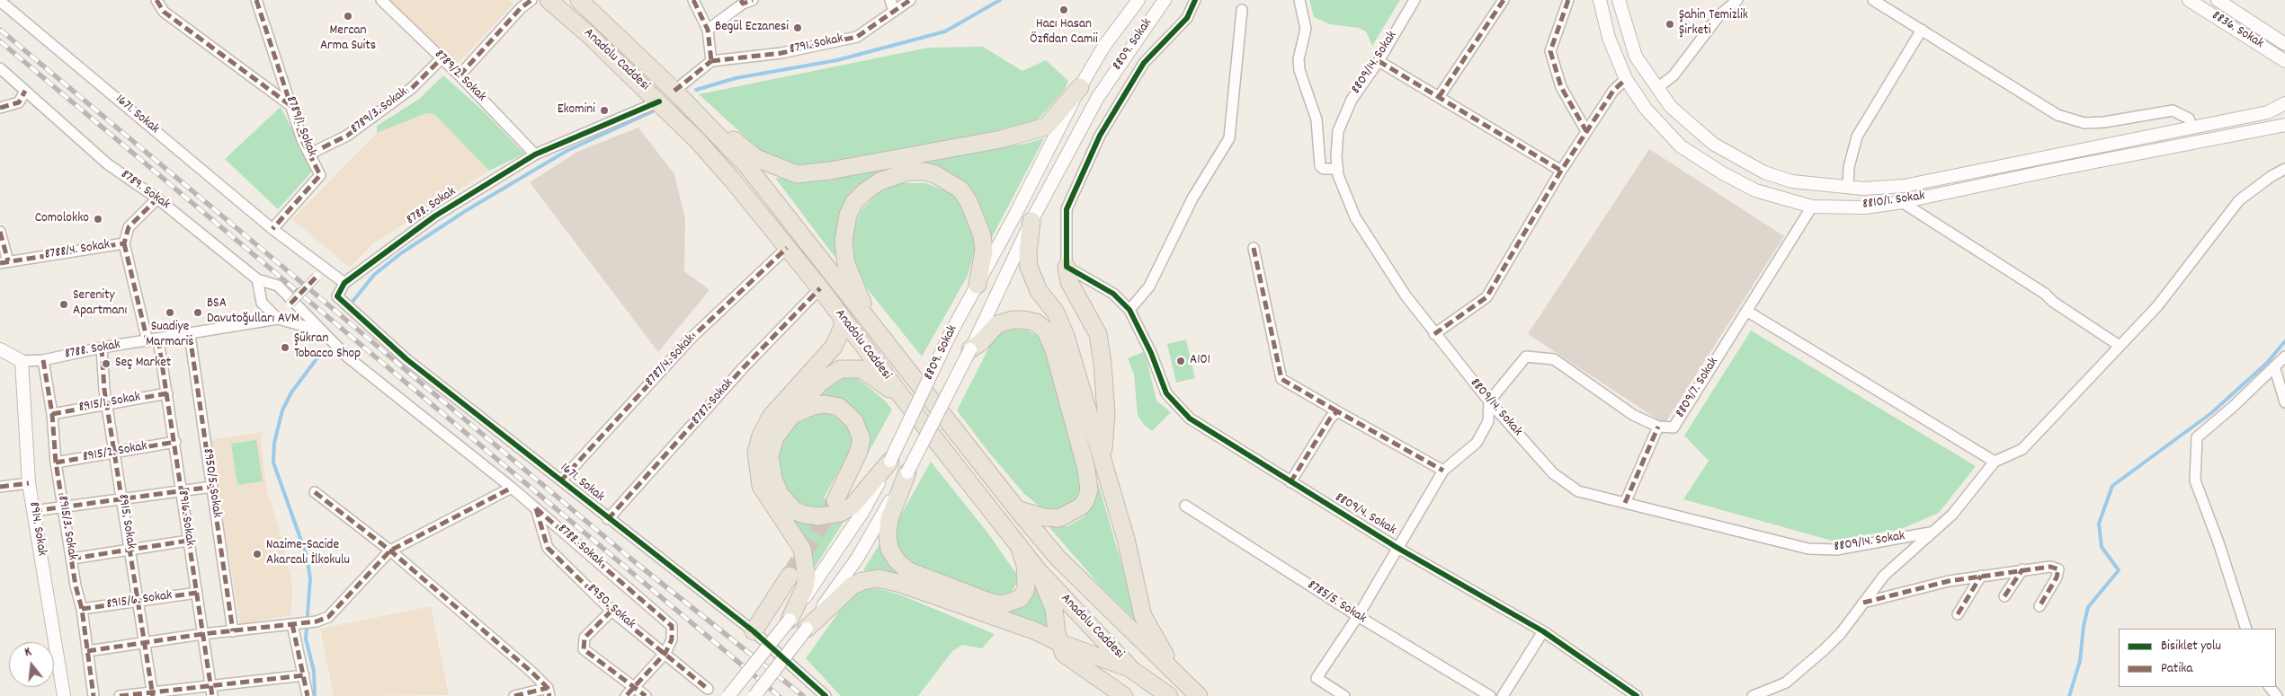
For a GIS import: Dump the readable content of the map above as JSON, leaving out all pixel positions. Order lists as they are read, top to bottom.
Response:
{
  "streets": {
    "highway": ["Anadolu Caddesi"],
    "street": [
      "8836. Sokak",
      "8791. Sokak",
      "8809. Sokak",
      "8809/14. Sokak",
      "8789/2. Sokak",
      "8789/3. Sokak",
      "1671. Sokak",
      "8789/1. Sokak",
      "8789. Sokak",
      "8810/1. Sokak",
      "8788. Sokak",
      "8788/4. Sokak",
      "8787/4. Sokak",
      "8809/7. Sokak",
      "8787. Sokak",
      "8915/1. Sokak",
      "8915/2. Sokak",
      "8950/5. Sokak",
      "8809/4. Sokak",
      "8916. Sokak",
      "8915. Sokak",
      "8915/3. Sokak",
      "8914. Sokak",
      "8915/6. Sokak",
      "8785/5. Sokak",
      "8950. Sokak"
    ]
  },
  "crossings": [
    ["Anadolu Caddesi", "8788. Sokak"],
    ["Anadolu Caddesi", "8787/4. Sokak"],
    ["Anadolu Caddesi", "8787. Sokak"],
    ["8789/2. Sokak", "8789/3. Sokak"],
    ["8789/2. Sokak", "8788. Sokak"],
    ["8789/3. Sokak", "8789/1. Sokak"],
    ["1671. Sokak", "8789/1. Sokak"],
    ["1671. Sokak", "8788. Sokak"],
    ["1671. Sokak", "8787/4. Sokak"],
    ["1671. Sokak", "8787. Sokak"],
    ["8789. Sokak", "8788. Sokak"],
    ["8789. Sokak", "8788/4. Sokak"],
    ["8810/1. Sokak", "8809/7. Sokak"],
    ["8788. Sokak", "8950/5. Sokak"],
    ["8788. Sokak", "8916. Sokak"],
    ["8788. Sokak", "8915. Sokak"],
    ["8788. Sokak", "8915/3. Sokak"],
    ["8788. Sokak", "8914. Sokak"],
    ["8788. Sokak", "8950. Sokak"],
    ["8915/1. Sokak", "8916. Sokak"],
    ["8915/1. Sokak", "8915. Sokak"],
    ["8915/1. Sokak", "8915/3. Sokak"],
    ["8915/2. Sokak", "8916. Sokak"],
    ["8915/2. Sokak", "8915. Sokak"],
    ["8915/2. Sokak", "8915/3. Sokak"],
    ["8916. Sokak", "8915/6. Sokak"],
    ["8915. Sokak", "8915/6. Sokak"],
    ["8915/3. Sokak", "8915/6. Sokak"]
  ],
  "places": [
    "Hacı Hasan Özfidan Camii",
    "Mercan Arma Suits",
    "Şahin Temizlik Şirketi",
    "Begül Eczanesi",
    "Ekomini",
    "Comolokko",
    "Serenity Apartmanı",
    "Suadiye Marmaris",
    "BSA Davutoğulları AVM",
    "Şükran Tobacco Shop",
    "A101",
    "Seç Market",
    "Nazime-Sacide Akarcalı İlkokulu"
  ],
  "legend": ["Bisiklet yolu", "Patika"],
  "north": "top"
}
